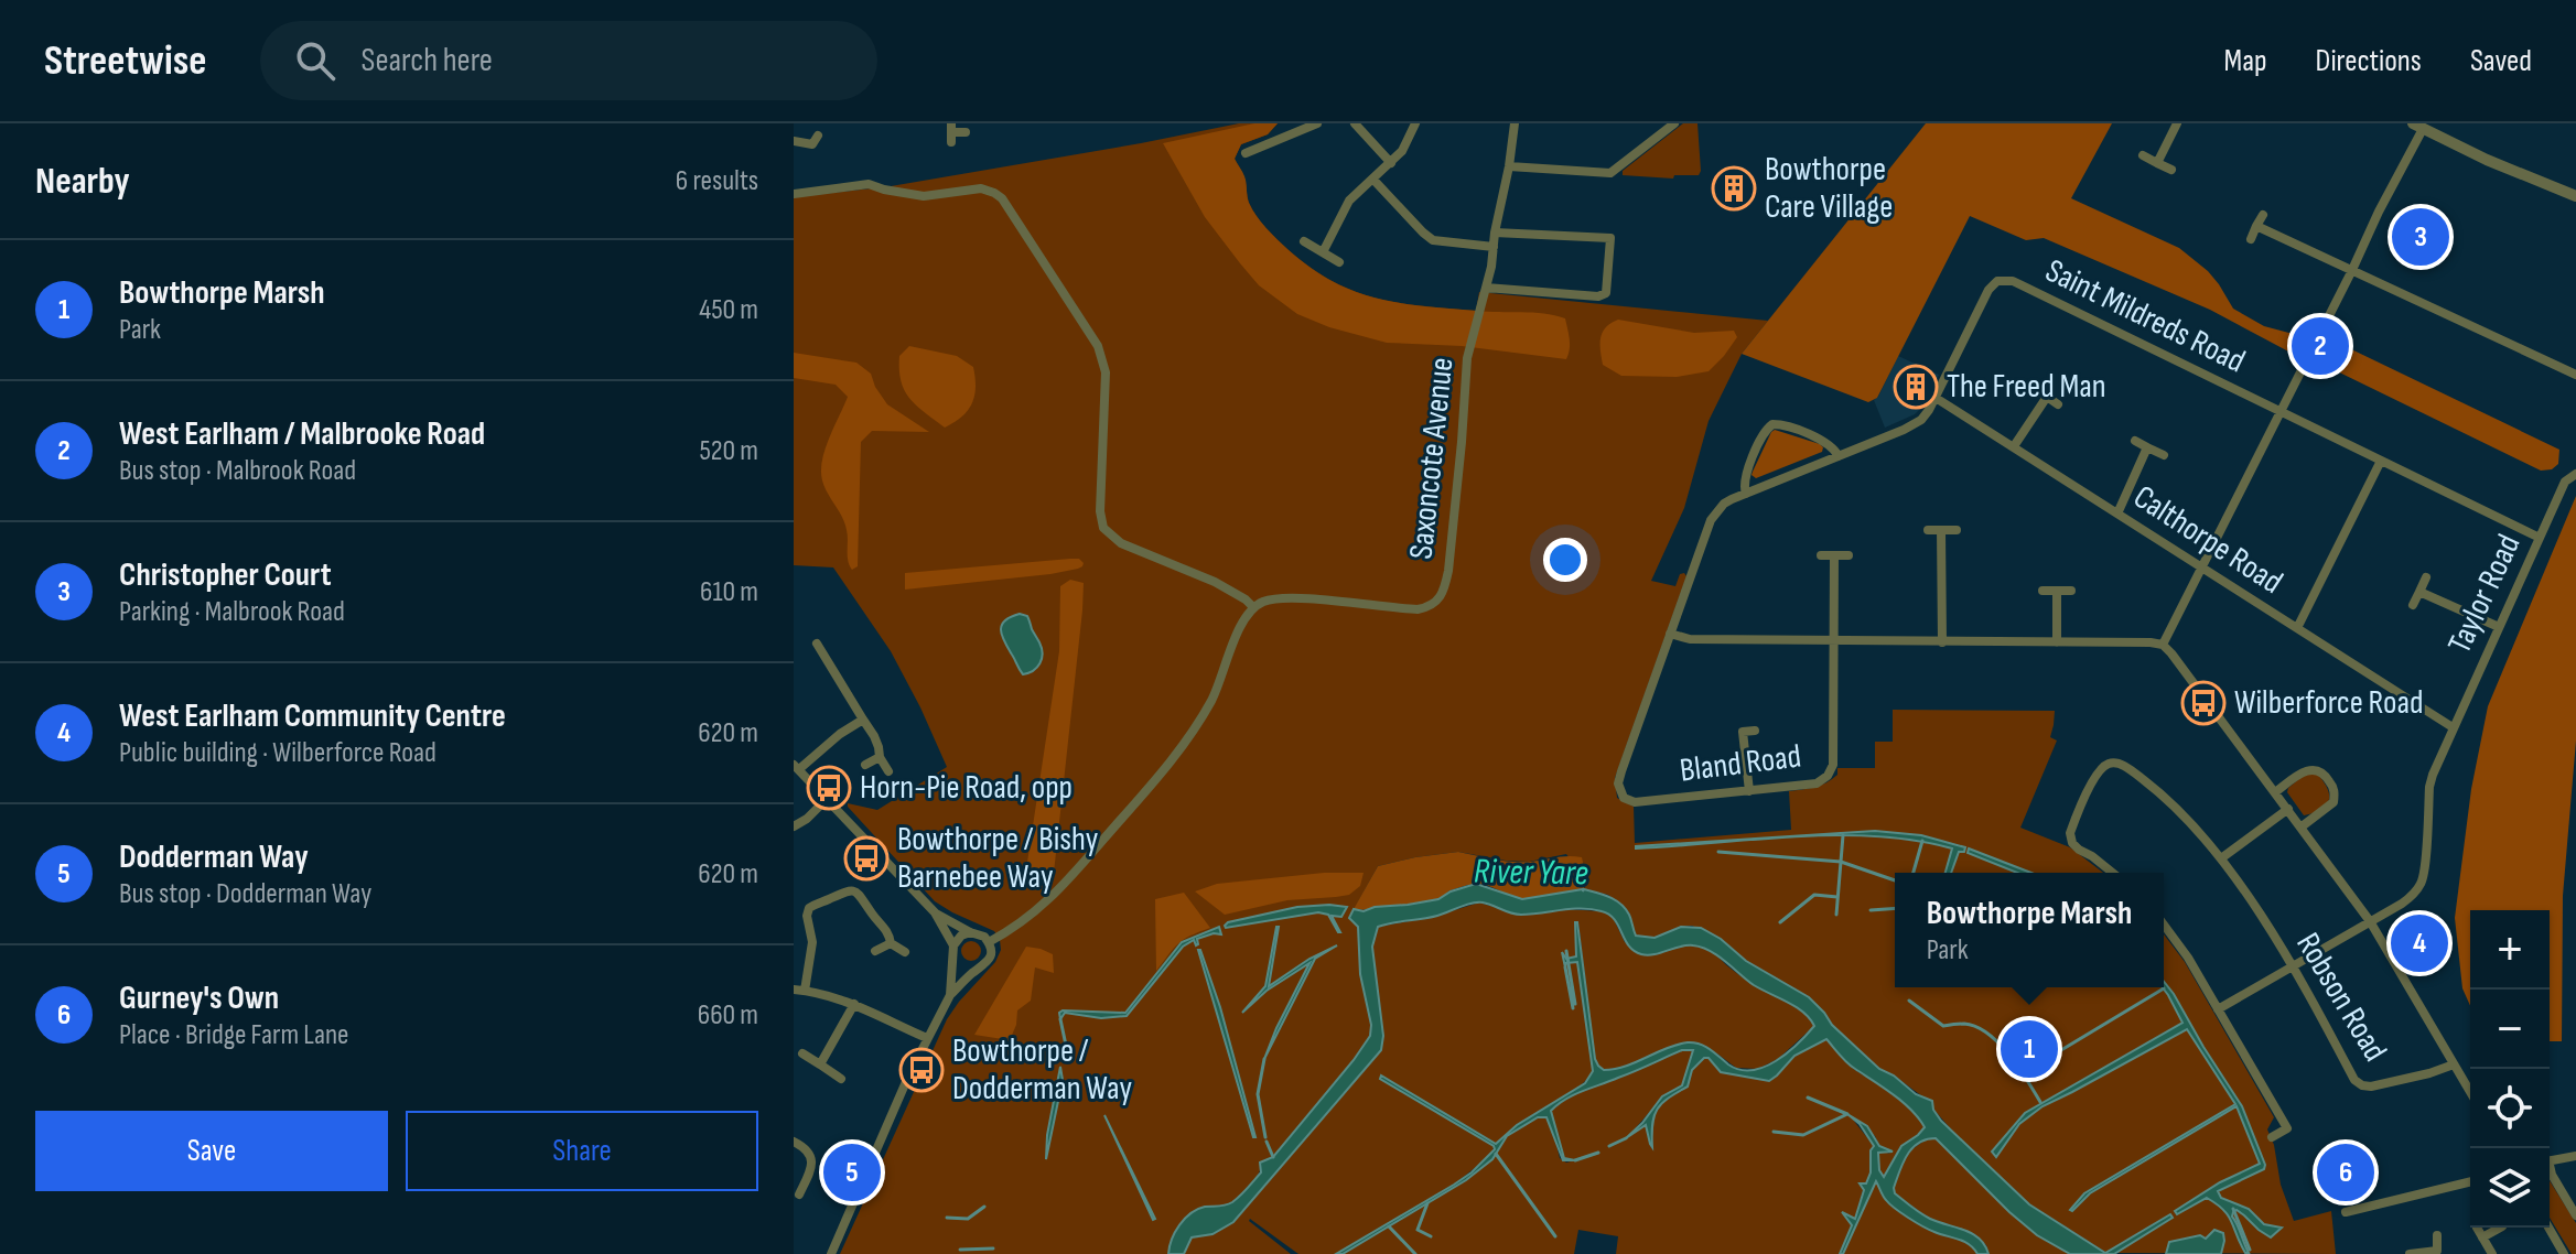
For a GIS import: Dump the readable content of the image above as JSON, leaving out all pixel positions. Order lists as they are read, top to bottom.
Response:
{
  "streets": {
    "street": [
      "Saint Mildreds Road",
      "Saxoncote Avenue",
      "Calthorpe Road",
      "Taylor Road",
      "Bland Road",
      "Robson Road"
    ]
  },
  "crossings": [
    ["Saint Mildreds Road", "Calthorpe Road"],
    ["Saint Mildreds Road", "Taylor Road"],
    ["Saint Mildreds Road", "Bland Road"],
    ["Calthorpe Road", "Taylor Road"],
    ["Taylor Road", "Robson Road"]
  ],
  "water": ["River Yare"],
  "places": {
    "building": ["Bowthorpe Care Village", "The Freed Man"],
    "bus stop": [
      "Wilberforce Road",
      "Horn-Pie Road, opp",
      "Bowthorpe / Bishy Barnebee Way",
      "Bowthorpe / Dodderman Way"
    ]
  },
  "page": {
    "header": "Streetwise",
    "search": "Search here",
    "nav": ["Map", "Directions", "Saved"],
    "heading": ["Nearby", "6 results"],
    "pins": [
      "3",
      "2",
      "4",
      "1",
      "5",
      "6"
    ],
    "list": [
      {
        "mark": "1",
        "name": "Bowthorpe Marsh",
        "note": "Park",
        "value": "450 m"
      },
      {
        "mark": "2",
        "name": "West Earlham / Malbrooke Road",
        "note": "Bus stop · Malbrook Road",
        "value": "520 m"
      },
      {
        "mark": "3",
        "name": "Christopher Court",
        "note": "Parking · Malbrook Road",
        "value": "610 m"
      },
      {
        "mark": "4",
        "name": "West Earlham Community Centre",
        "note": "Public building · Wilberforce Road",
        "value": "620 m"
      },
      {
        "mark": "5",
        "name": "Dodderman Way",
        "note": "Bus stop · Dodderman Way",
        "value": "620 m"
      },
      {
        "mark": "6",
        "name": "Gurney's Own",
        "note": "Place · Bridge Farm Lane",
        "value": "660 m"
      }
    ],
    "popup": ["Bowthorpe Marsh", "Park"],
    "map_buttons": ["+", "−"],
    "buttons": ["Save", "Share"]
  }
}
